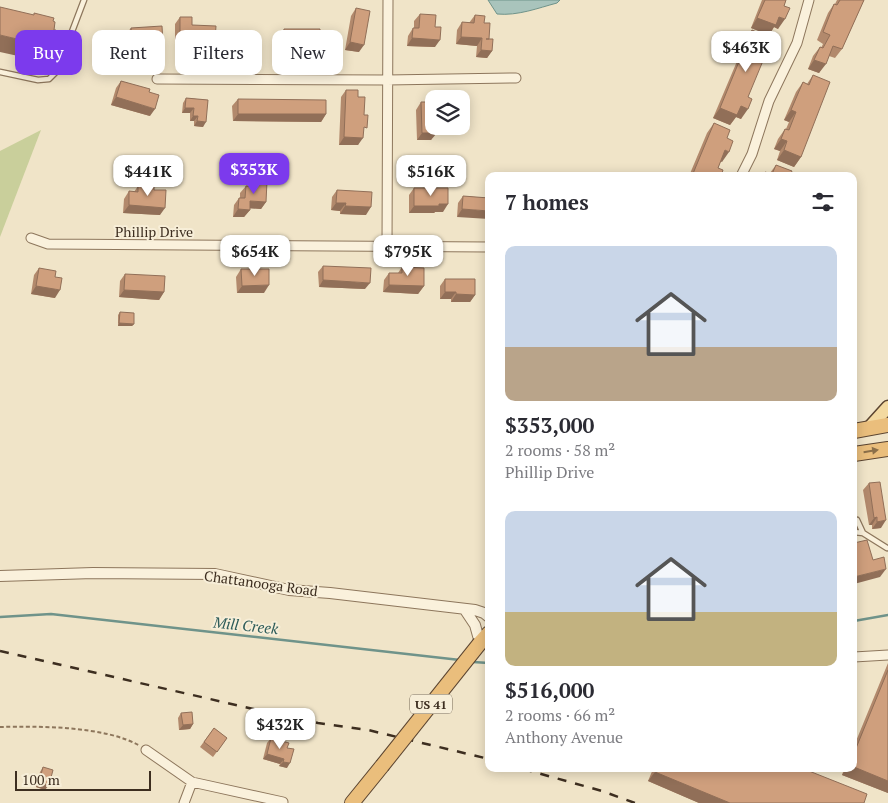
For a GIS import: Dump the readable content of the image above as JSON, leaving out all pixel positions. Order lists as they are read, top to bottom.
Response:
{
  "streets": {
    "highway": ["US 41"],
    "street": ["Phillip Drive", "Chattanooga Road"]
  },
  "water": ["Mill Creek"],
  "scale_bar": "100 m",
  "page": {
    "chip": [
      "Buy",
      "Rent",
      "Filters",
      "New"
    ],
    "price": [
      "$463K",
      "$353K",
      "$441K",
      "$516K",
      "$654K",
      "$795K",
      "$432K"
    ],
    "heading": "7 homes",
    "list": [
      {
        "name": "$353,000",
        "note": "2 rooms · 58 m² · Phillip Drive"
      },
      {
        "name": "$516,000",
        "note": "2 rooms · 66 m² · Anthony Avenue"
      }
    ],
    "scale": "100 m"
  }
}
